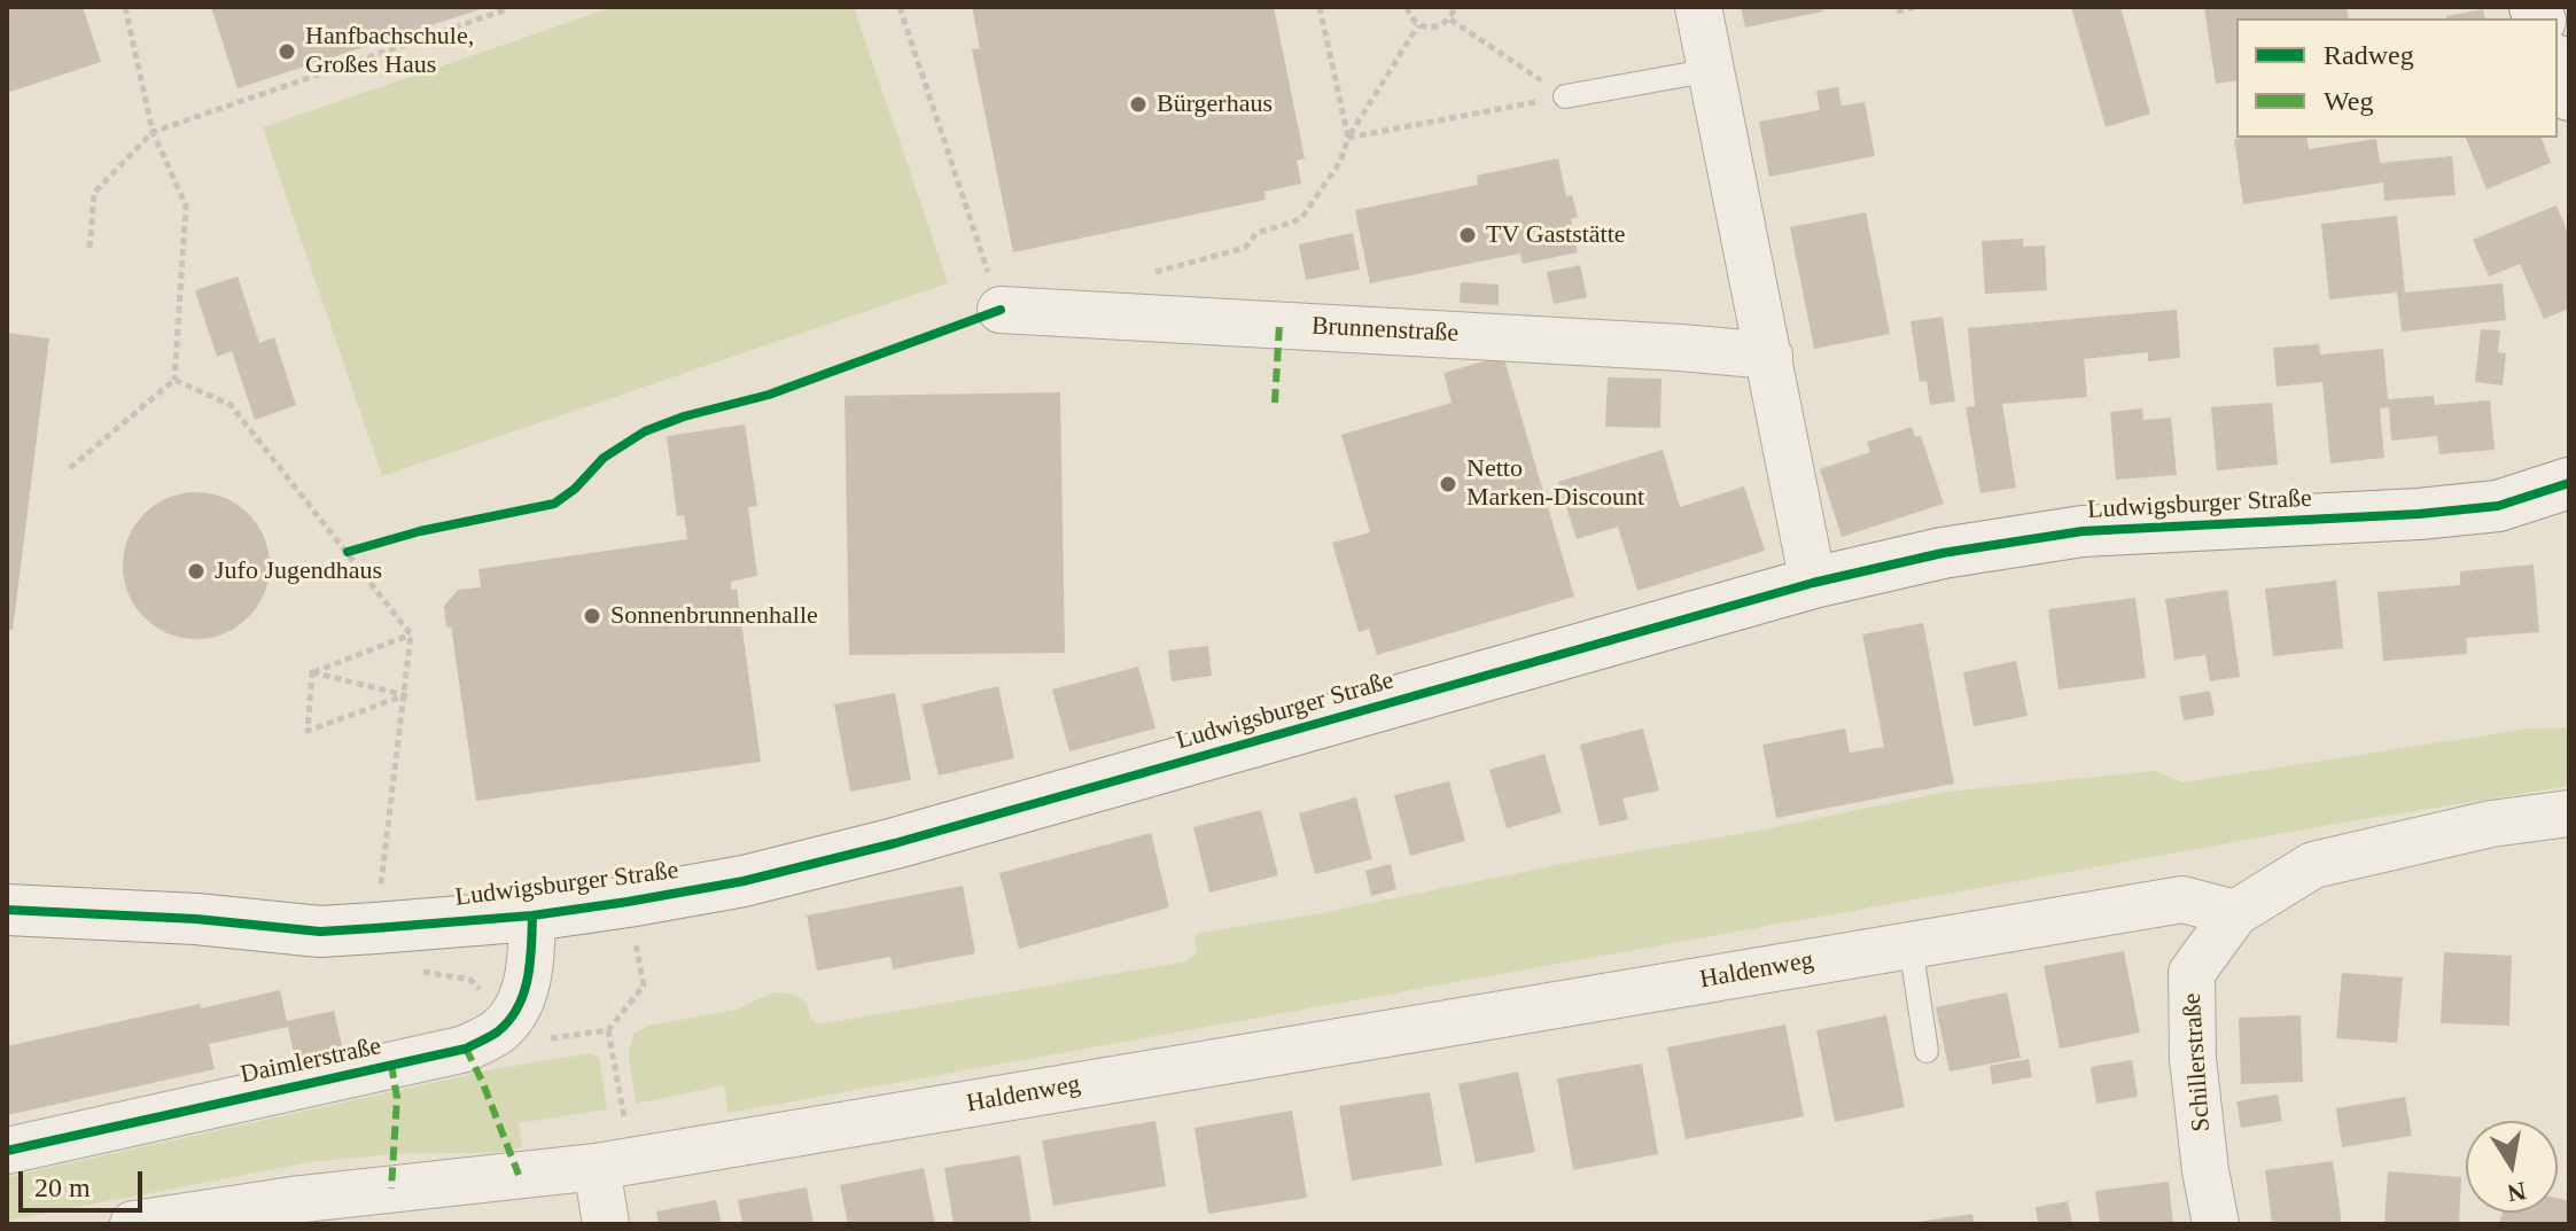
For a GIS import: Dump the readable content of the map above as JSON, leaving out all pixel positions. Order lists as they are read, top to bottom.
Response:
{
  "streets": {
    "street": [
      "Brunnenstraße",
      "Ludwigsburger Straße",
      "Haldenweg",
      "Daimlerstraße",
      "Schillerstraße"
    ]
  },
  "crossings": [
    ["Haldenweg", "Schillerstraße"]
  ],
  "places": [
    "Hanfbachschule, Großes Haus",
    "Bürgerhaus",
    "TV Gaststätte",
    "Netto Marken-Discount",
    "Jufo Jugendhaus",
    "Sonnenbrunnenhalle"
  ],
  "legend": ["Radweg", "Weg"],
  "scale_bar": "20 m",
  "north": "bottom"
}
